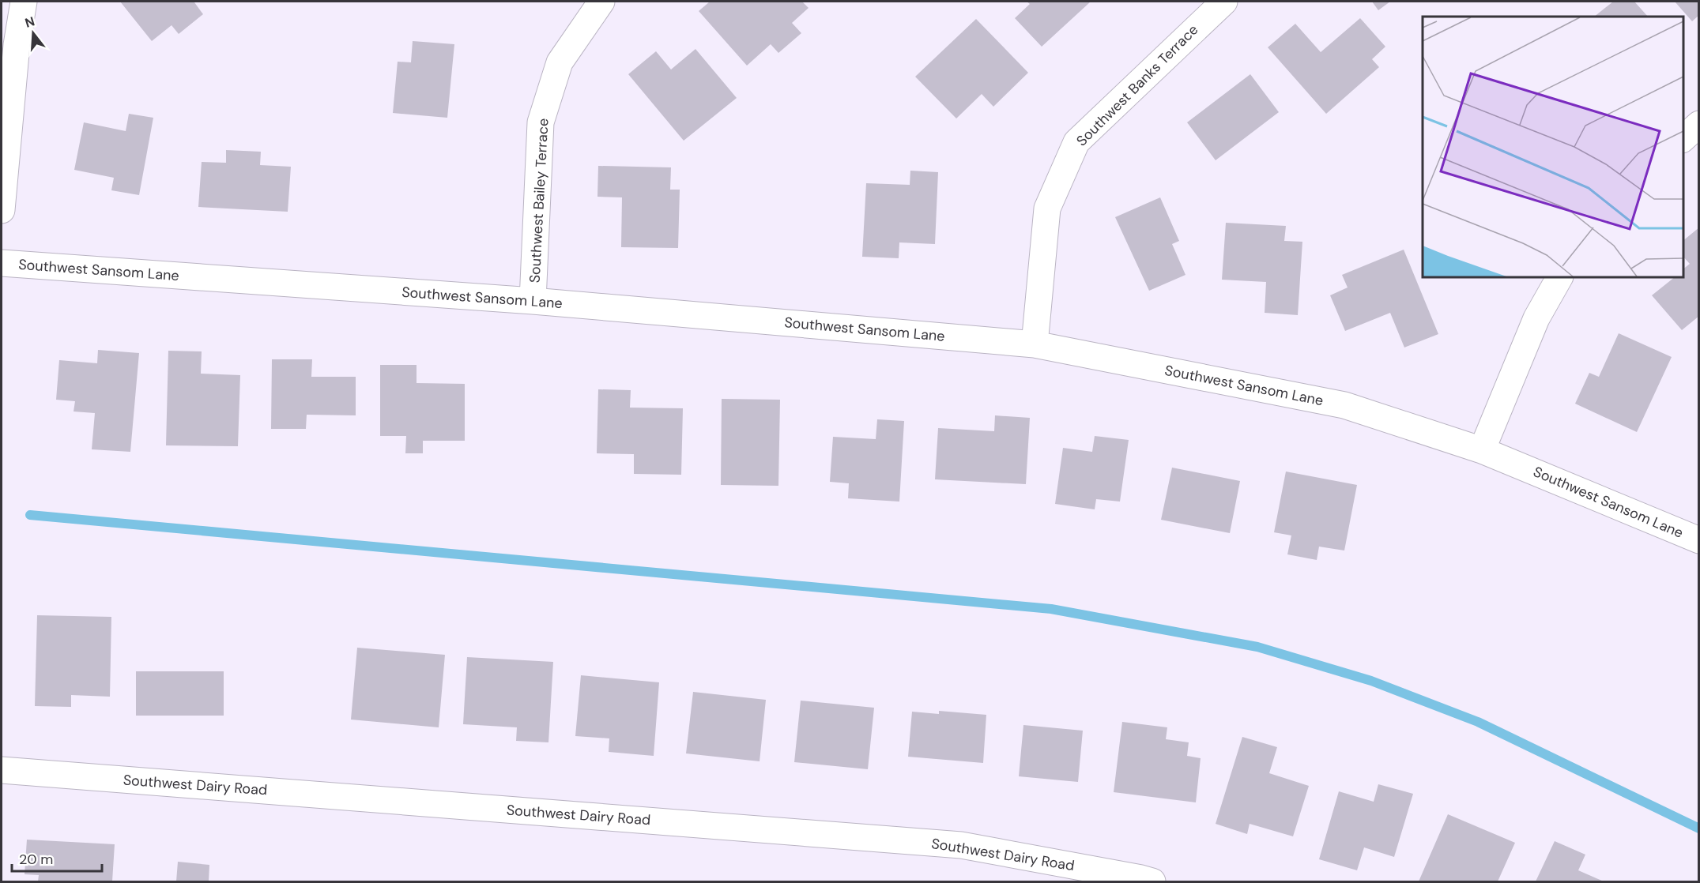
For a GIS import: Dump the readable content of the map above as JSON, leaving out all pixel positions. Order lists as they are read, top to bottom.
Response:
{
  "streets": {
    "street": [
      "Southwest Banks Terrace",
      "Southwest Bailey Terrace",
      "Southwest Sansom Lane",
      "Southwest Dairy Road"
    ]
  },
  "crossings": [
    ["Southwest Banks Terrace", "Southwest Sansom Lane"],
    ["Southwest Bailey Terrace", "Southwest Sansom Lane"]
  ],
  "scale_bar": "20 m",
  "north": "top"
}
